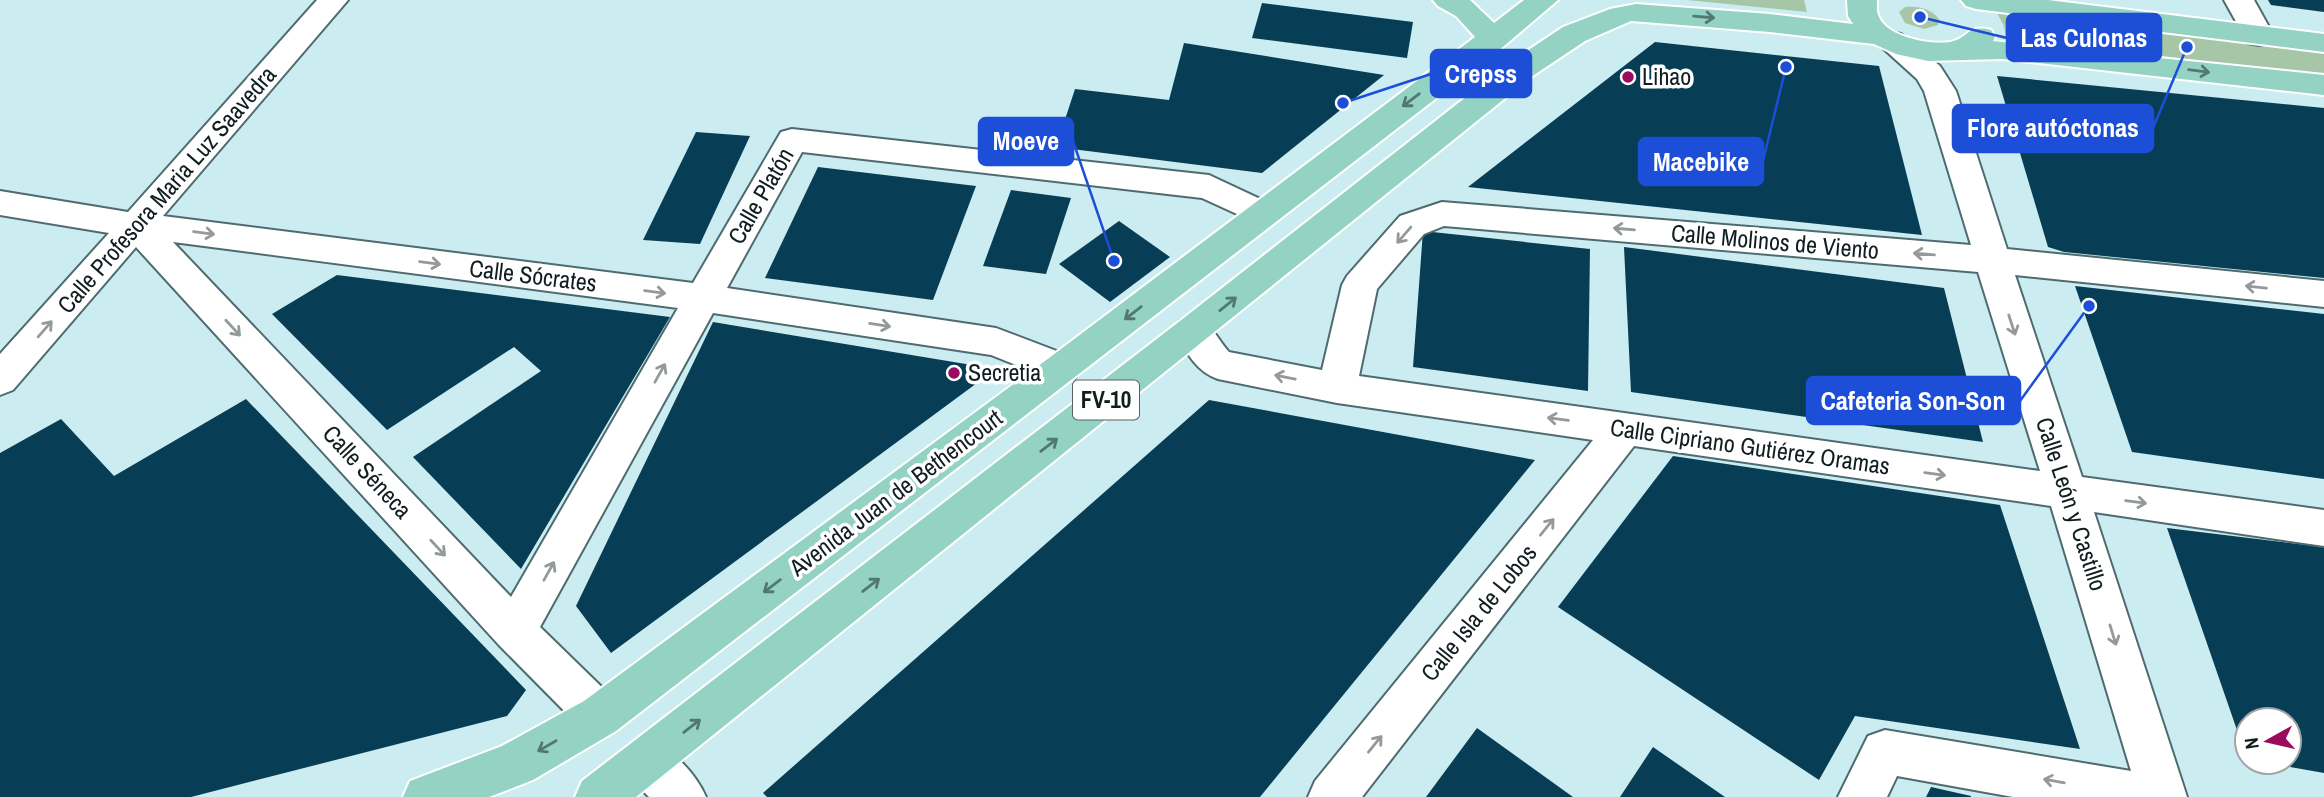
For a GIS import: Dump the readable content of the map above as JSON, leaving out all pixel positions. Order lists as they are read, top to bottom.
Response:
{
  "streets": {
    "main road": ["FV-10", "Avenida Juan de Bethencourt"],
    "street": [
      "Calle Profesora Maria Luz Saavedra",
      "Calle Platón",
      "Calle Molinos de Viento",
      "Calle Sócrates",
      "Calle Cipriano Gutiérez Oramas",
      "Calle Séneca",
      "Calle León y Castillo",
      "Calle Isla de Lobos"
    ]
  },
  "crossings": [
    ["Calle Profesora Maria Luz Saavedra", "Calle Sócrates"],
    ["Calle Profesora Maria Luz Saavedra", "Calle Séneca"],
    ["Calle Platón", "Calle Sócrates"],
    ["Calle Platón", "Calle Séneca"],
    ["Calle Platón", "Avenida Juan de Bethencourt"],
    ["Calle Molinos de Viento", "Calle Cipriano Gutiérez Oramas"],
    ["Calle Molinos de Viento", "Calle León y Castillo"],
    ["Calle Sócrates", "Calle Séneca"],
    ["Calle Sócrates", "Avenida Juan de Bethencourt"],
    ["FV-10", "Calle Cipriano Gutiérez Oramas"],
    ["Calle Cipriano Gutiérez Oramas", "Calle León y Castillo"],
    ["Calle Cipriano Gutiérez Oramas", "Calle Isla de Lobos"],
    ["Calle Séneca", "Avenida Juan de Bethencourt"]
  ],
  "one_way": [
    "Calle Profesora Maria Luz Saavedra",
    "Calle Platón",
    "Calle Molinos de Viento",
    "Calle Sócrates",
    "Calle Séneca",
    "Calle León y Castillo",
    "Calle Isla de Lobos"
  ],
  "places": [
    "Las Culonas",
    "Flore autóctonas",
    "Macebike",
    "Lihao",
    "Crepss",
    "Moeve",
    "Cafeteria Son-Son",
    "Secretia"
  ],
  "north": "left"
}
